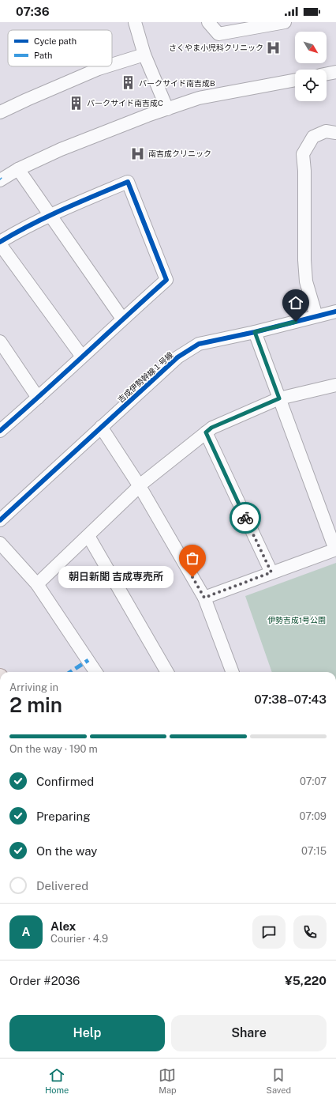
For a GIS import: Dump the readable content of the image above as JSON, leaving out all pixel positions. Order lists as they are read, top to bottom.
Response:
{
  "streets": {
    "street": ["吉成伊勢幹線１号線"]
  },
  "parks": ["伊勢吉成1号公園"],
  "places": {
    "hospital": ["さくやま小児科クリニック", "南吉成クリニック"],
    "building": ["パークサイド南吉成B", "パークサイド南吉成C"],
    "other": ["朝日新聞 吉成専売所"]
  },
  "legend": ["Cycle path", "Path"],
  "north": "bottom right",
  "page": {
    "status": "07:36",
    "bubble": "朝日新聞 吉成専売所",
    "heading": ["2 min", "Arriving in", "07:38–07:43"],
    "panel": [
      "Alex",
      "Courier · 4.9",
      "Order #2036",
      "¥5,220"
    ],
    "bar": "On the way · 190 m",
    "list": [
      ["Confirmed", "07:07"],
      ["Preparing", "07:09"],
      ["On the way", "07:15"],
      "Delivered"
    ],
    "round": "A",
    "buttons": ["Help", "Share"],
    "tabs": ["Home", "Map", "Saved"]
  }
}
